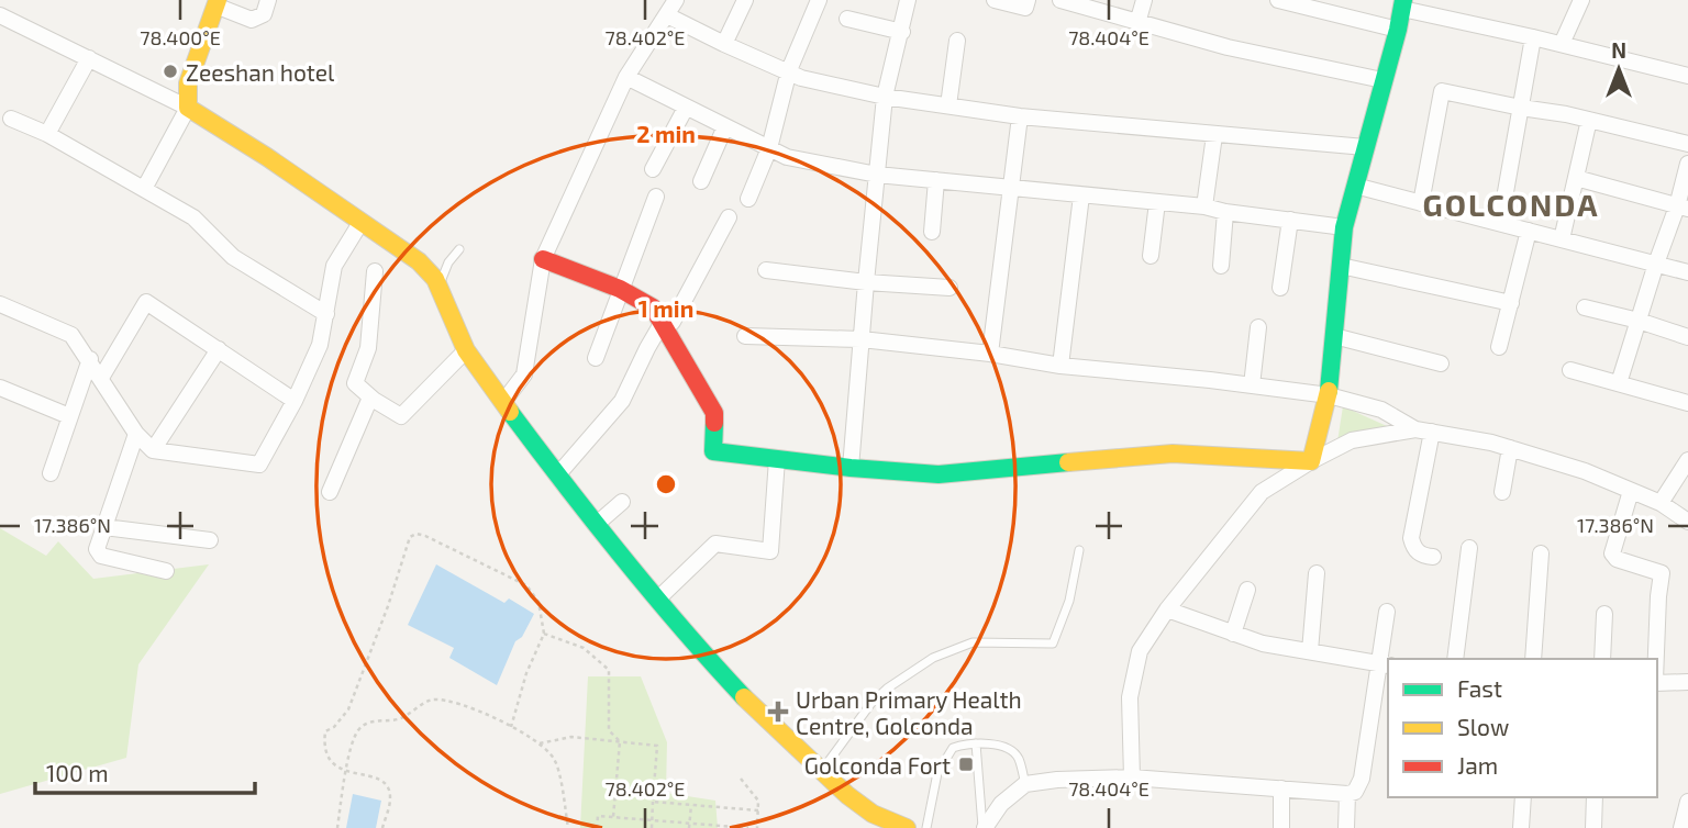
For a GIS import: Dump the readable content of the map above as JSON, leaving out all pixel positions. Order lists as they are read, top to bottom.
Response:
{
  "districts": ["GOLCONDA"],
  "places": {
    "other": ["Zeeshan hotel"],
    "health": ["Urban Primary Health Centre, Golconda"],
    "transit": ["Golconda Fort"]
  },
  "legend": ["Fast", "Slow", "Jam"],
  "scale_bar": "100 m",
  "north": "top",
  "coordinates": [
    "78.400°E",
    "78.402°E",
    "78.404°E",
    "17.386°N"
  ],
  "rings": ["2 min", "1 min"]
}
